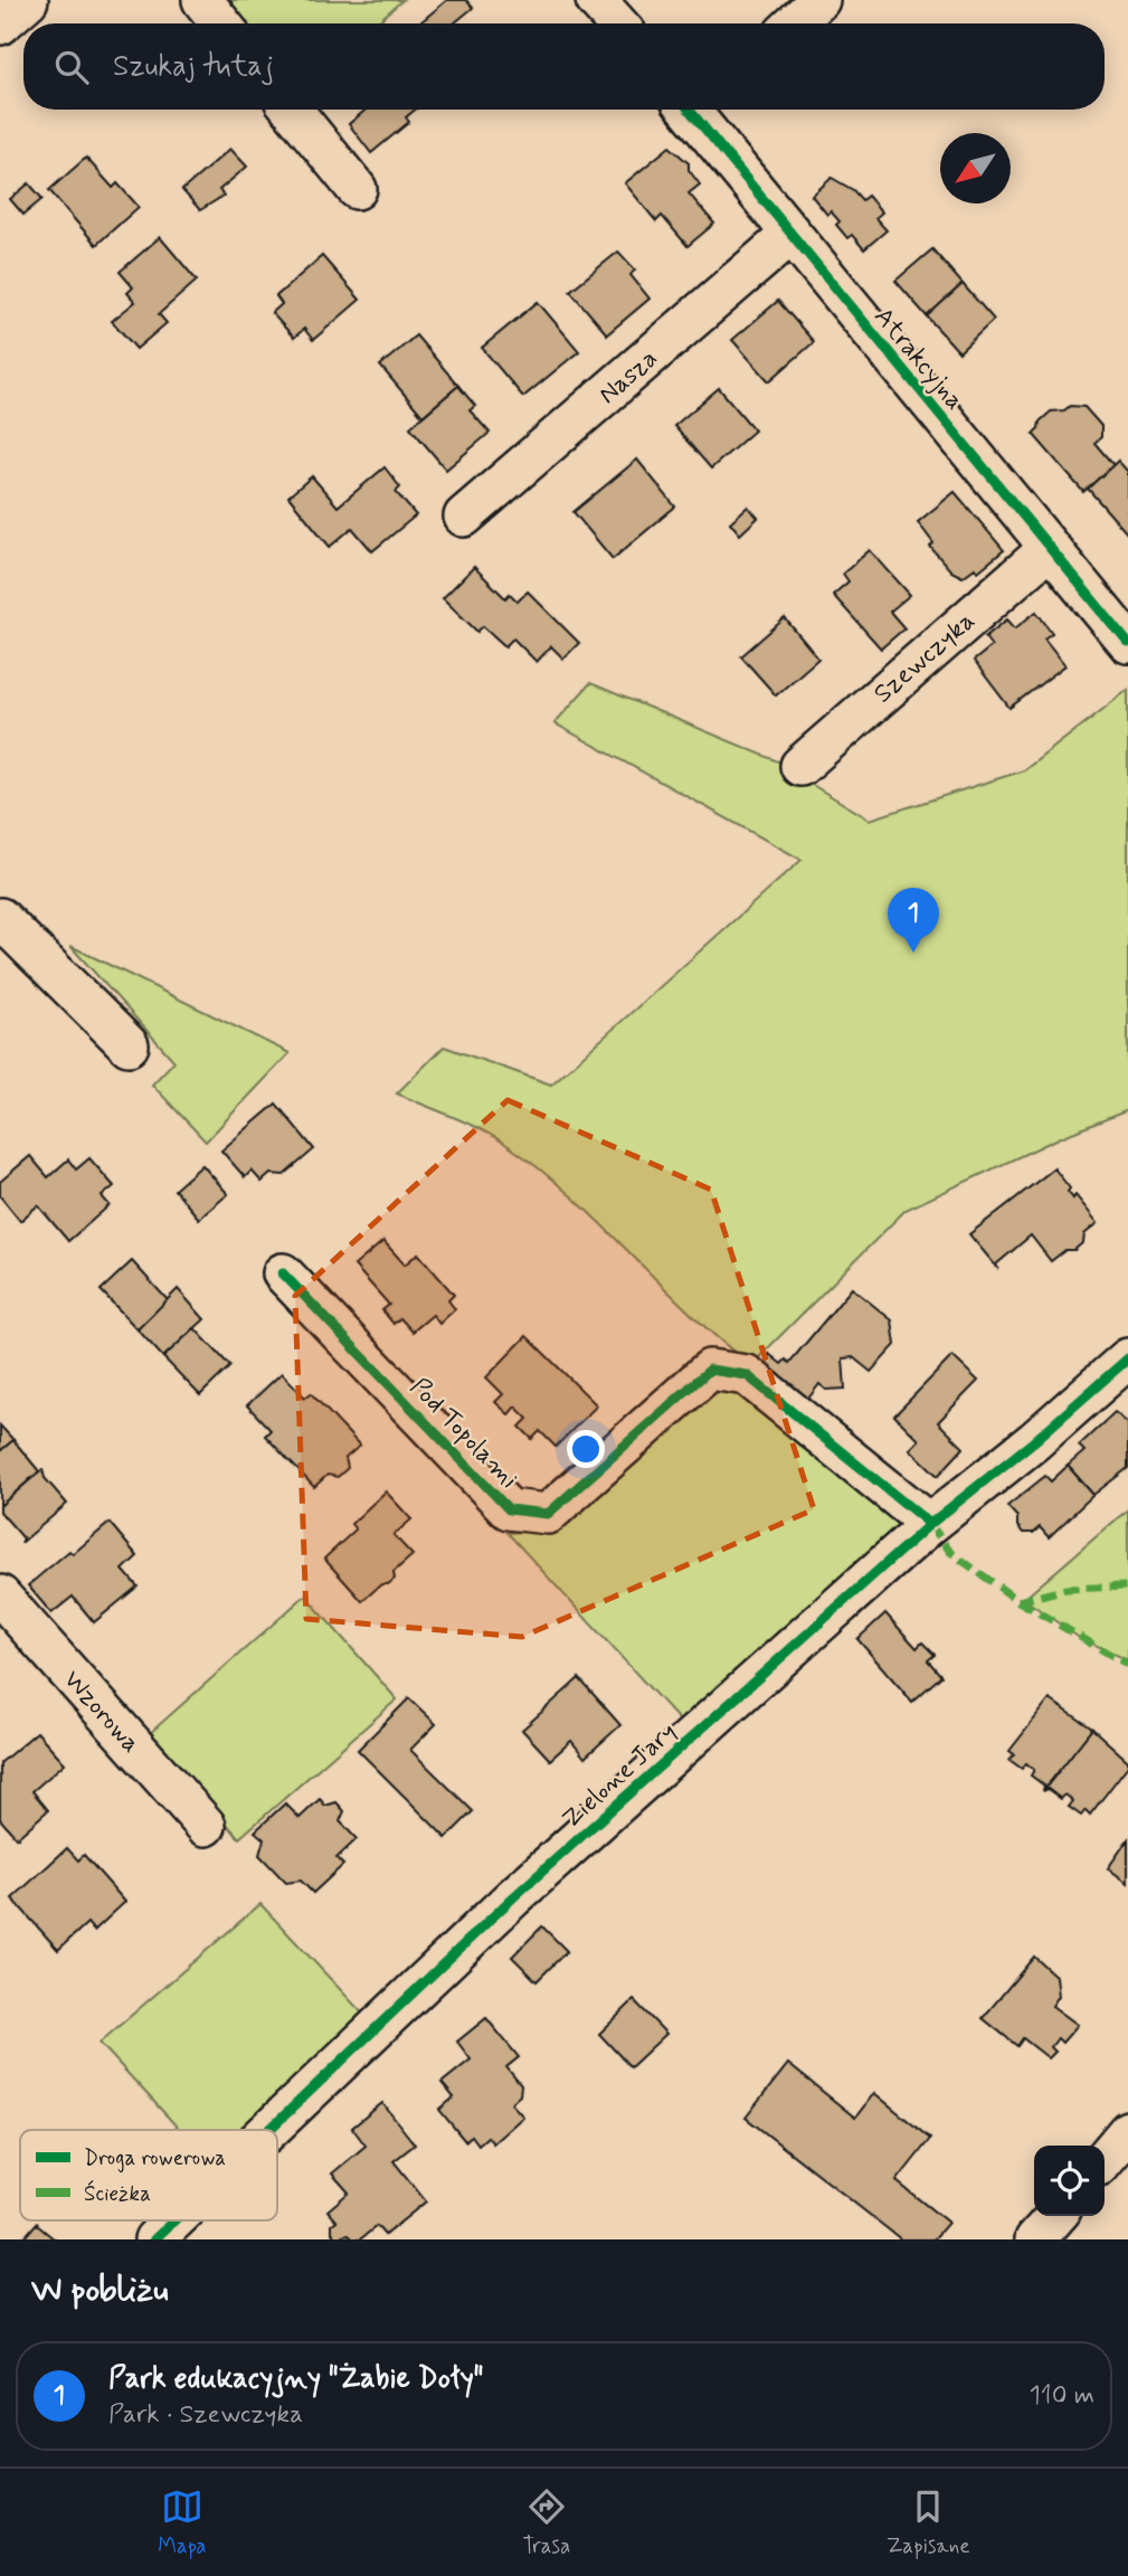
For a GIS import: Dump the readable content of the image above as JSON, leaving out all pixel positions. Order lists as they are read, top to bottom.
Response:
{
  "streets": {
    "street": [
      "Atrakcyjna",
      "Nasza",
      "Szewczyka",
      "Pod Topolami",
      "Wzorowa",
      "Zielone Jary"
    ]
  },
  "crossings": [
    ["Atrakcyjna", "Nasza"],
    ["Atrakcyjna", "Szewczyka"],
    ["Pod Topolami", "Zielone Jary"]
  ],
  "legend": ["Droga rowerowa", "Ścieżka"],
  "north": "bottom left",
  "page": {
    "search": "Szukaj tutaj",
    "pins": "1",
    "heading": "W pobliżu",
    "list": [
      {
        "mark": "1",
        "name": "Park edukacyjny \"Żabie Doły\"",
        "note": "Park · Szewczyka",
        "value": "110 m"
      }
    ],
    "nav": ["Mapa", "Trasa", "Zapisane"]
  }
}
